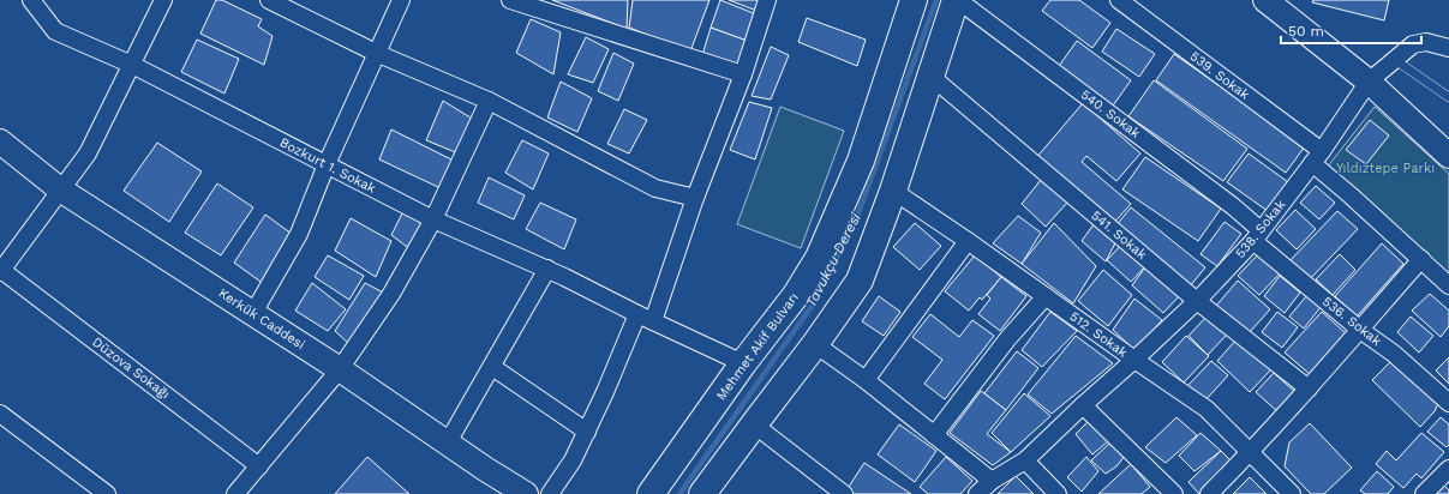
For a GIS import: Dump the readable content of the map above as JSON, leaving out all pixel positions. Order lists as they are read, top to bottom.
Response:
{
  "streets": {
    "main road": ["Mehmet Akif Bulvarı"],
    "street": [
      "539. Sokak",
      "540. Sokak",
      "Bozkurt 1. Sokak",
      "538. Sokak",
      "541. Sokak",
      "Kerkük Caddesi",
      "536. Sokak",
      "512. Sokak",
      "Düzova Sokağı"
    ]
  },
  "crossings": [
    ["539. Sokak", "538. Sokak"],
    ["540. Sokak", "538. Sokak"],
    ["540. Sokak", "536. Sokak"],
    ["Bozkurt 1. Sokak", "Mehmet Akif Bulvarı"],
    ["538. Sokak", "541. Sokak"],
    ["538. Sokak", "536. Sokak"],
    ["538. Sokak", "512. Sokak"]
  ],
  "water": ["Tavukçu Deresi"],
  "parks": ["Yıldıztepe Parkı"],
  "scale_bar": "50 m"
}
